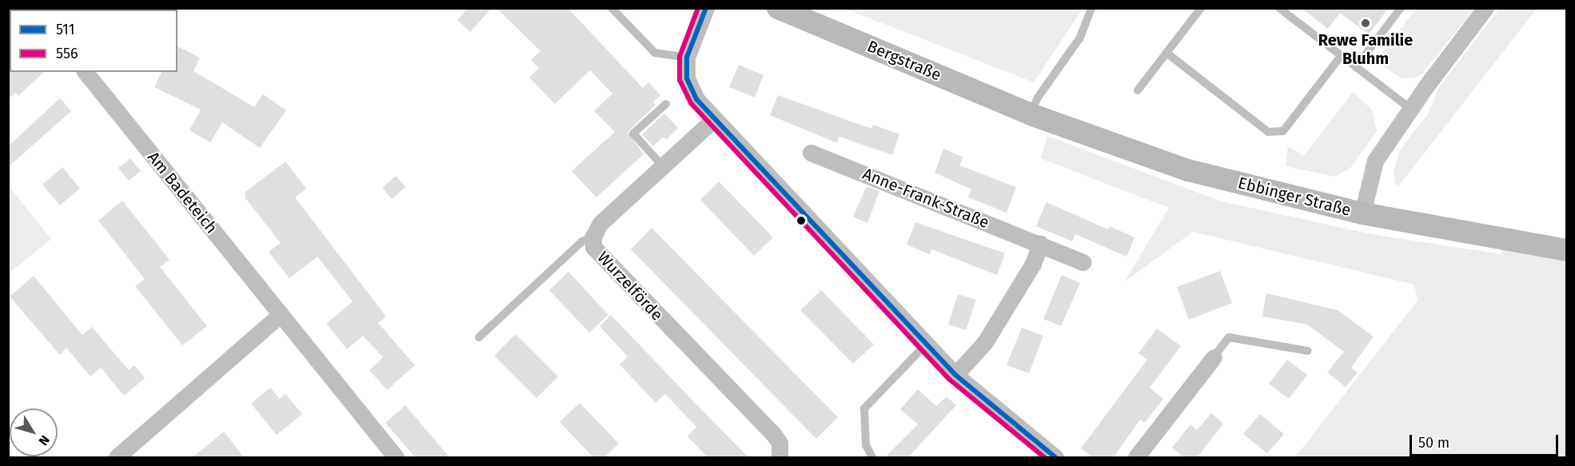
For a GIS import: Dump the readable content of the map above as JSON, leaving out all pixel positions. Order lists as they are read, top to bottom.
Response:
{
  "streets": {
    "main road": ["Bergstraße", "Ebbinger Straße"],
    "street": ["Am Badeteich", "Anne-Frank-Straße", "Wurzelförde"]
  },
  "crossings": [
    ["Bergstraße", "Ebbinger Straße"]
  ],
  "places": ["Rewe Familie Bluhm"],
  "lines": ["transit line 511", "transit line 556"],
  "legend": ["511", "556"],
  "scale_bar": "50 m",
  "north": "bottom right"
}
